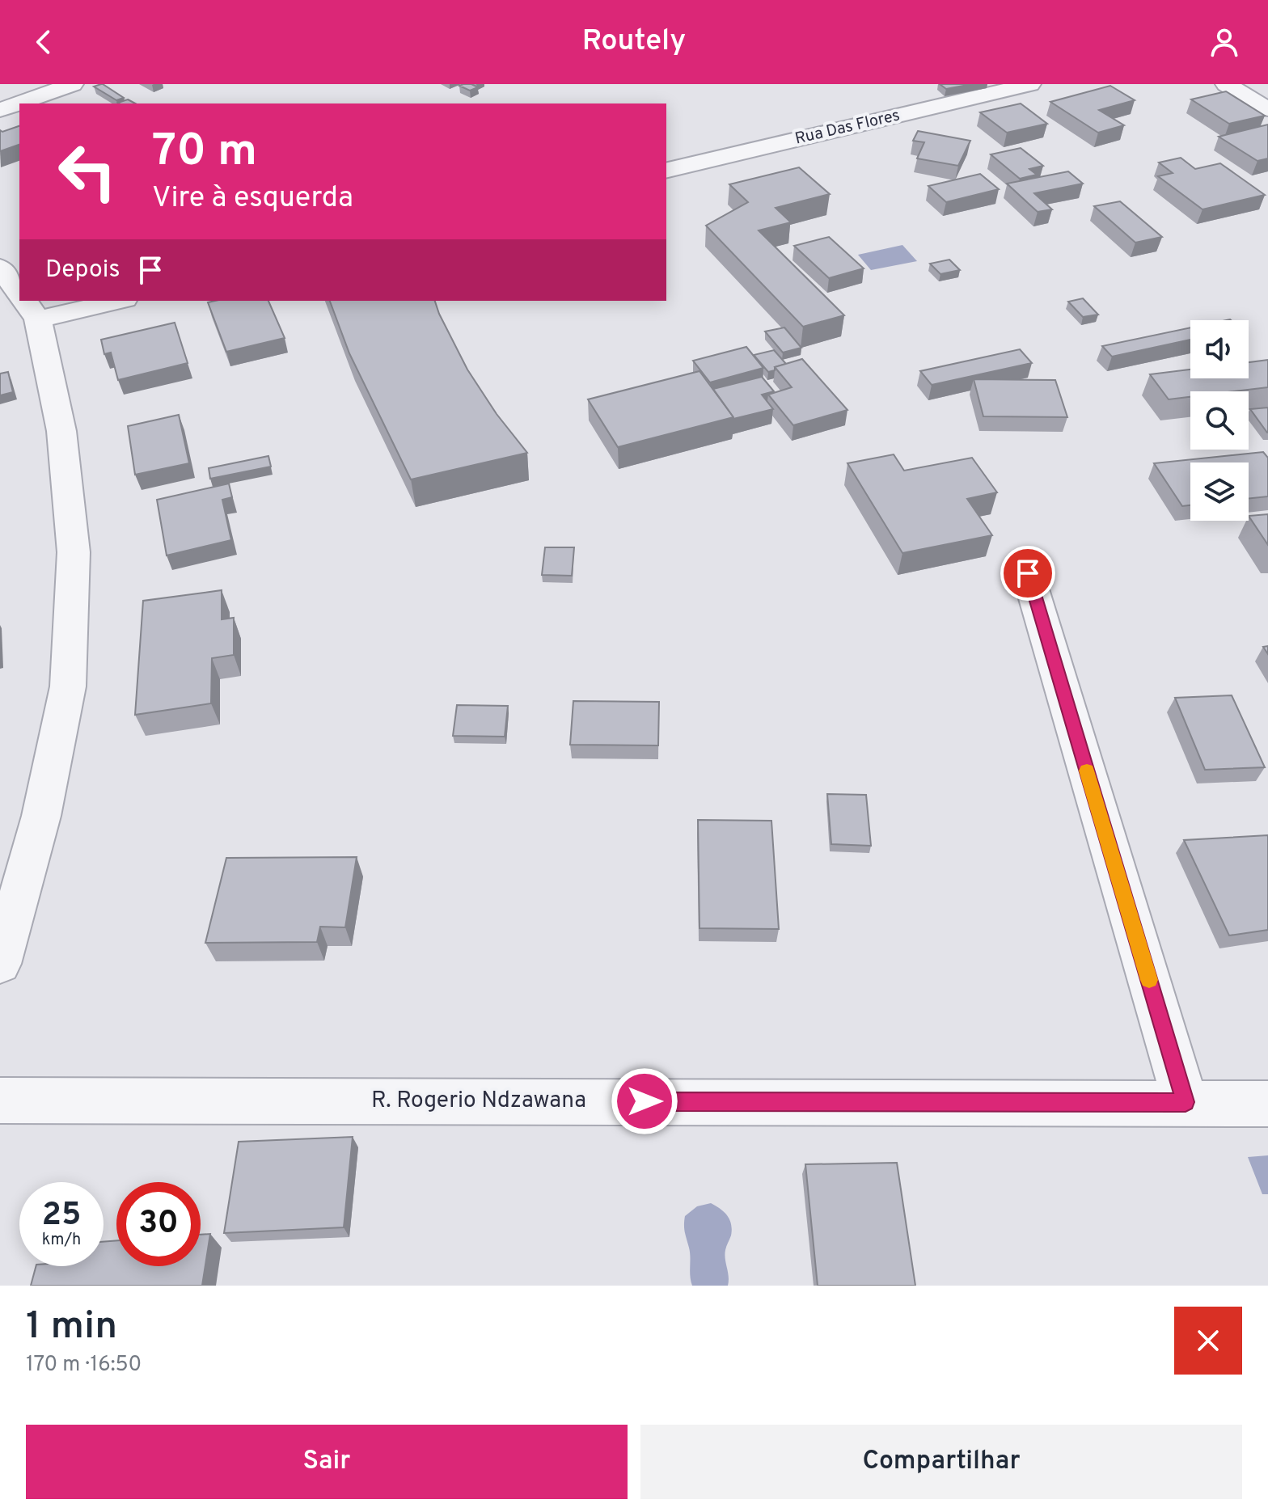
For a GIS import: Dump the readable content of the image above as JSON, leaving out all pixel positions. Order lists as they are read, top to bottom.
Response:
{
  "streets": {
    "street": ["Rua Das Flores", "R. Rogerio Ndzawana"]
  },
  "page": {
    "header": "Routely",
    "turn": ["70 m", "Vire à esquerda"],
    "then": "Depois",
    "speed": "25 km/h",
    "limit": "30",
    "heading": ["1 min", "170 m · 16:50"],
    "buttons": ["Sair", "Compartilhar"]
  }
}
